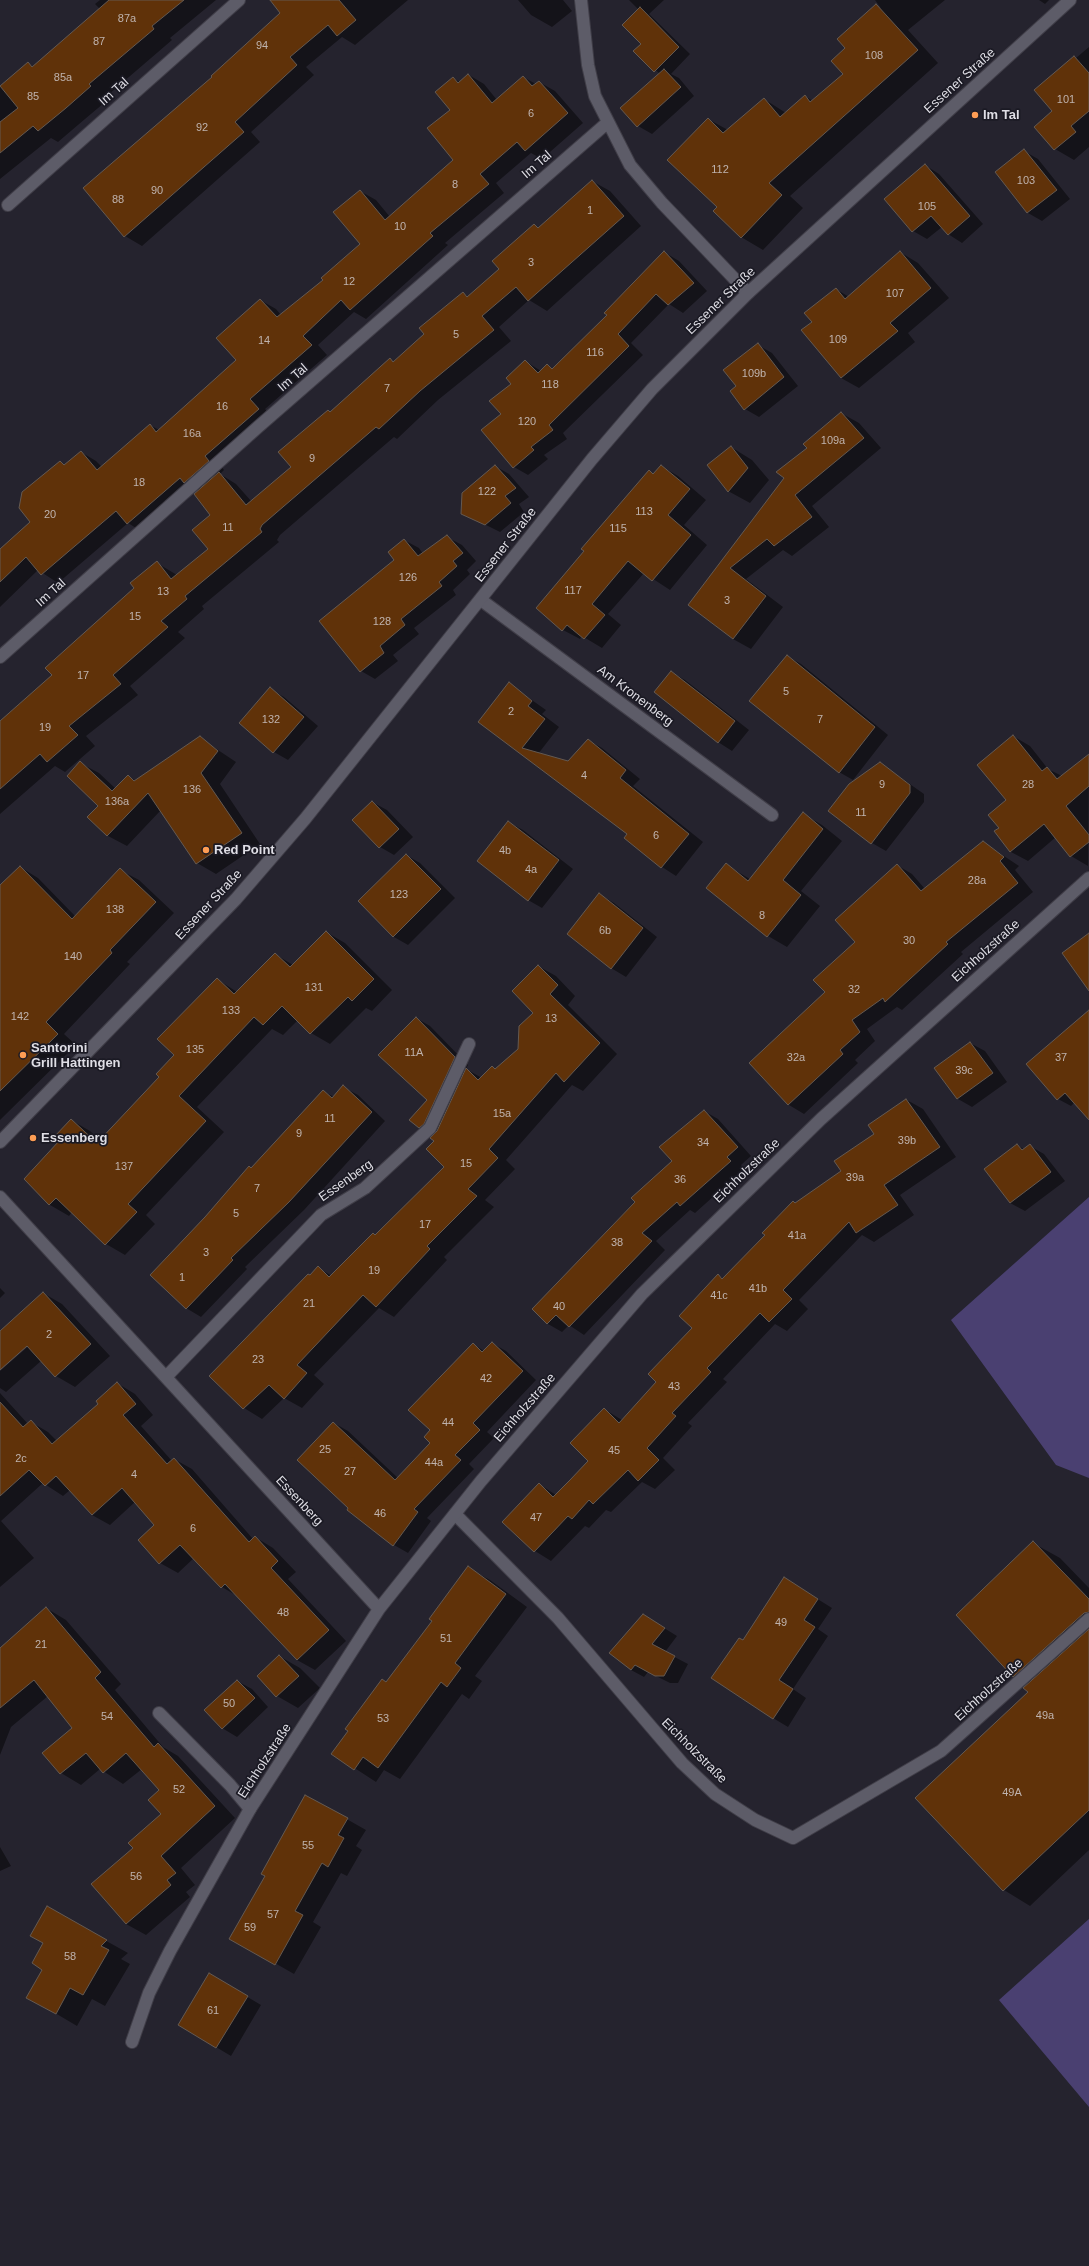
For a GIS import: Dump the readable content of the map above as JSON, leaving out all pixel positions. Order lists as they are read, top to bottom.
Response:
{
  "streets": {
    "street": [
      "Essener Straße",
      "Im Tal",
      "Am Kronenberg",
      "Eichholzstraße",
      "Essenberg"
    ]
  },
  "crossings": [
    ["Essener Straße", "Am Kronenberg"],
    ["Eichholzstraße", "Essenberg"]
  ],
  "places": [
    "Im Tal",
    "Red Point",
    "Santorini Grill Hattingen",
    "Essenberg"
  ],
  "house_numbers": [
    "87a",
    "87",
    "94",
    "108",
    "85a",
    "85",
    "101",
    "6",
    "92",
    "112",
    "103",
    "8",
    "90",
    "88",
    "105",
    "1",
    "10",
    "3",
    "12",
    "107",
    "5",
    "109",
    "14",
    "116",
    "109b",
    "118",
    "7",
    "16",
    "120",
    "16a",
    "109a",
    "9",
    "18",
    "122",
    "113",
    "20",
    "11",
    "115",
    "126",
    "117",
    "13",
    "3",
    "15",
    "128",
    "17",
    "5",
    "2",
    "132",
    "7",
    "19",
    "4",
    "9",
    "28",
    "136",
    "136a",
    "11",
    "6",
    "4b",
    "4a",
    "28a",
    "123",
    "138",
    "8",
    "6b",
    "30",
    "140",
    "131",
    "32",
    "133",
    "142",
    "13",
    "135",
    "11A",
    "32a",
    "37",
    "39c",
    "15a",
    "11",
    "9",
    "39b",
    "34",
    "15",
    "137",
    "39a",
    "36",
    "7",
    "5",
    "17",
    "41a",
    "38",
    "3",
    "19",
    "1",
    "41b",
    "41c",
    "21",
    "40",
    "2",
    "23",
    "42",
    "43",
    "44",
    "25",
    "45",
    "2c",
    "44a",
    "27",
    "4",
    "46",
    "47",
    "6",
    "48",
    "49",
    "51",
    "21",
    "50",
    "49a",
    "54",
    "53",
    "52",
    "49A",
    "55",
    "56",
    "57",
    "59",
    "58",
    "61"
  ]
}
